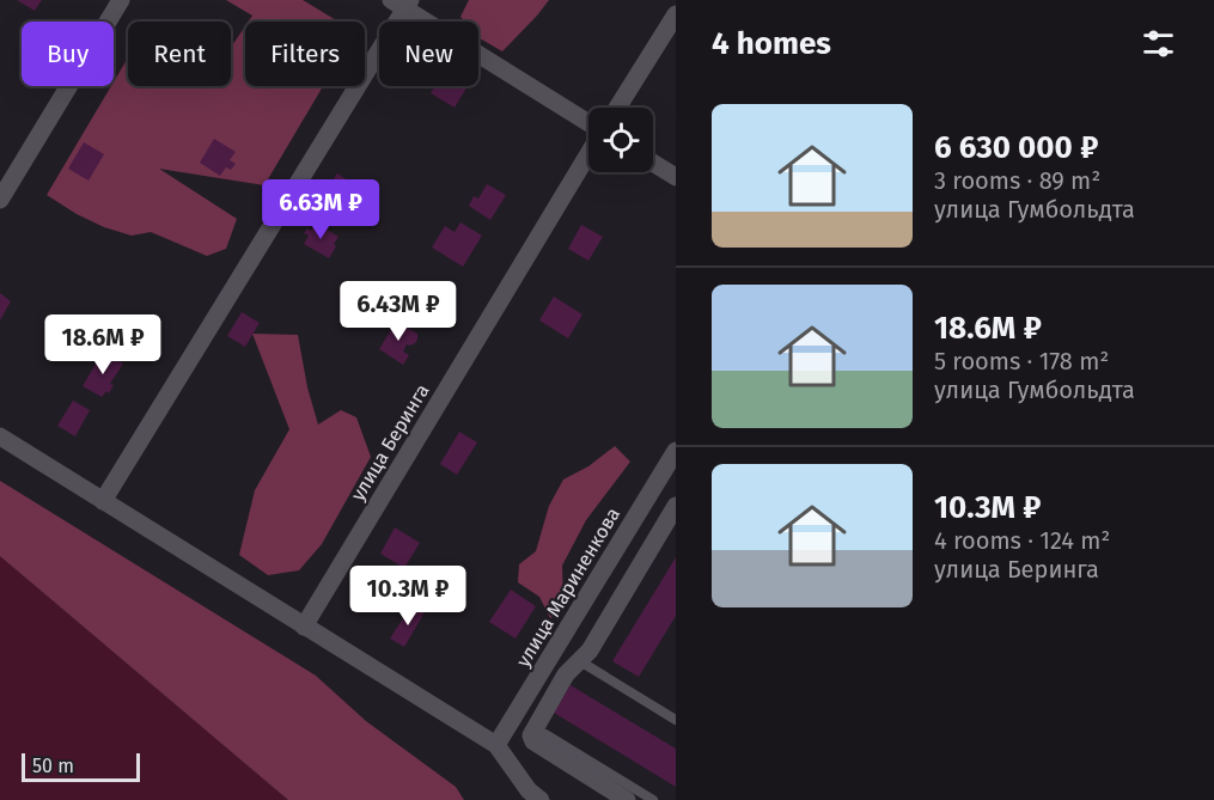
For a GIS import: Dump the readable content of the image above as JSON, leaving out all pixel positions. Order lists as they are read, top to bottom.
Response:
{
  "streets": {
    "street": ["улица Беринга", "улица Мариненкова"]
  },
  "scale_bar": "50 m",
  "page": {
    "heading": "4 homes",
    "chip": [
      "Buy",
      "Rent",
      "Filters",
      "New"
    ],
    "list": [
      {
        "name": "6 630 000 ₽",
        "note": "3 rooms · 89 m² · улица Гумбольдта"
      },
      {
        "name": "18.6M ₽",
        "note": "5 rooms · 178 m² · улица Гумбольдта"
      },
      {
        "name": "10.3M ₽",
        "note": "4 rooms · 124 m² · улица Беринга"
      }
    ],
    "price": [
      "6.63M ₽",
      "6.43M ₽",
      "18.6M ₽",
      "10.3M ₽"
    ],
    "scale": "50 m"
  }
}
